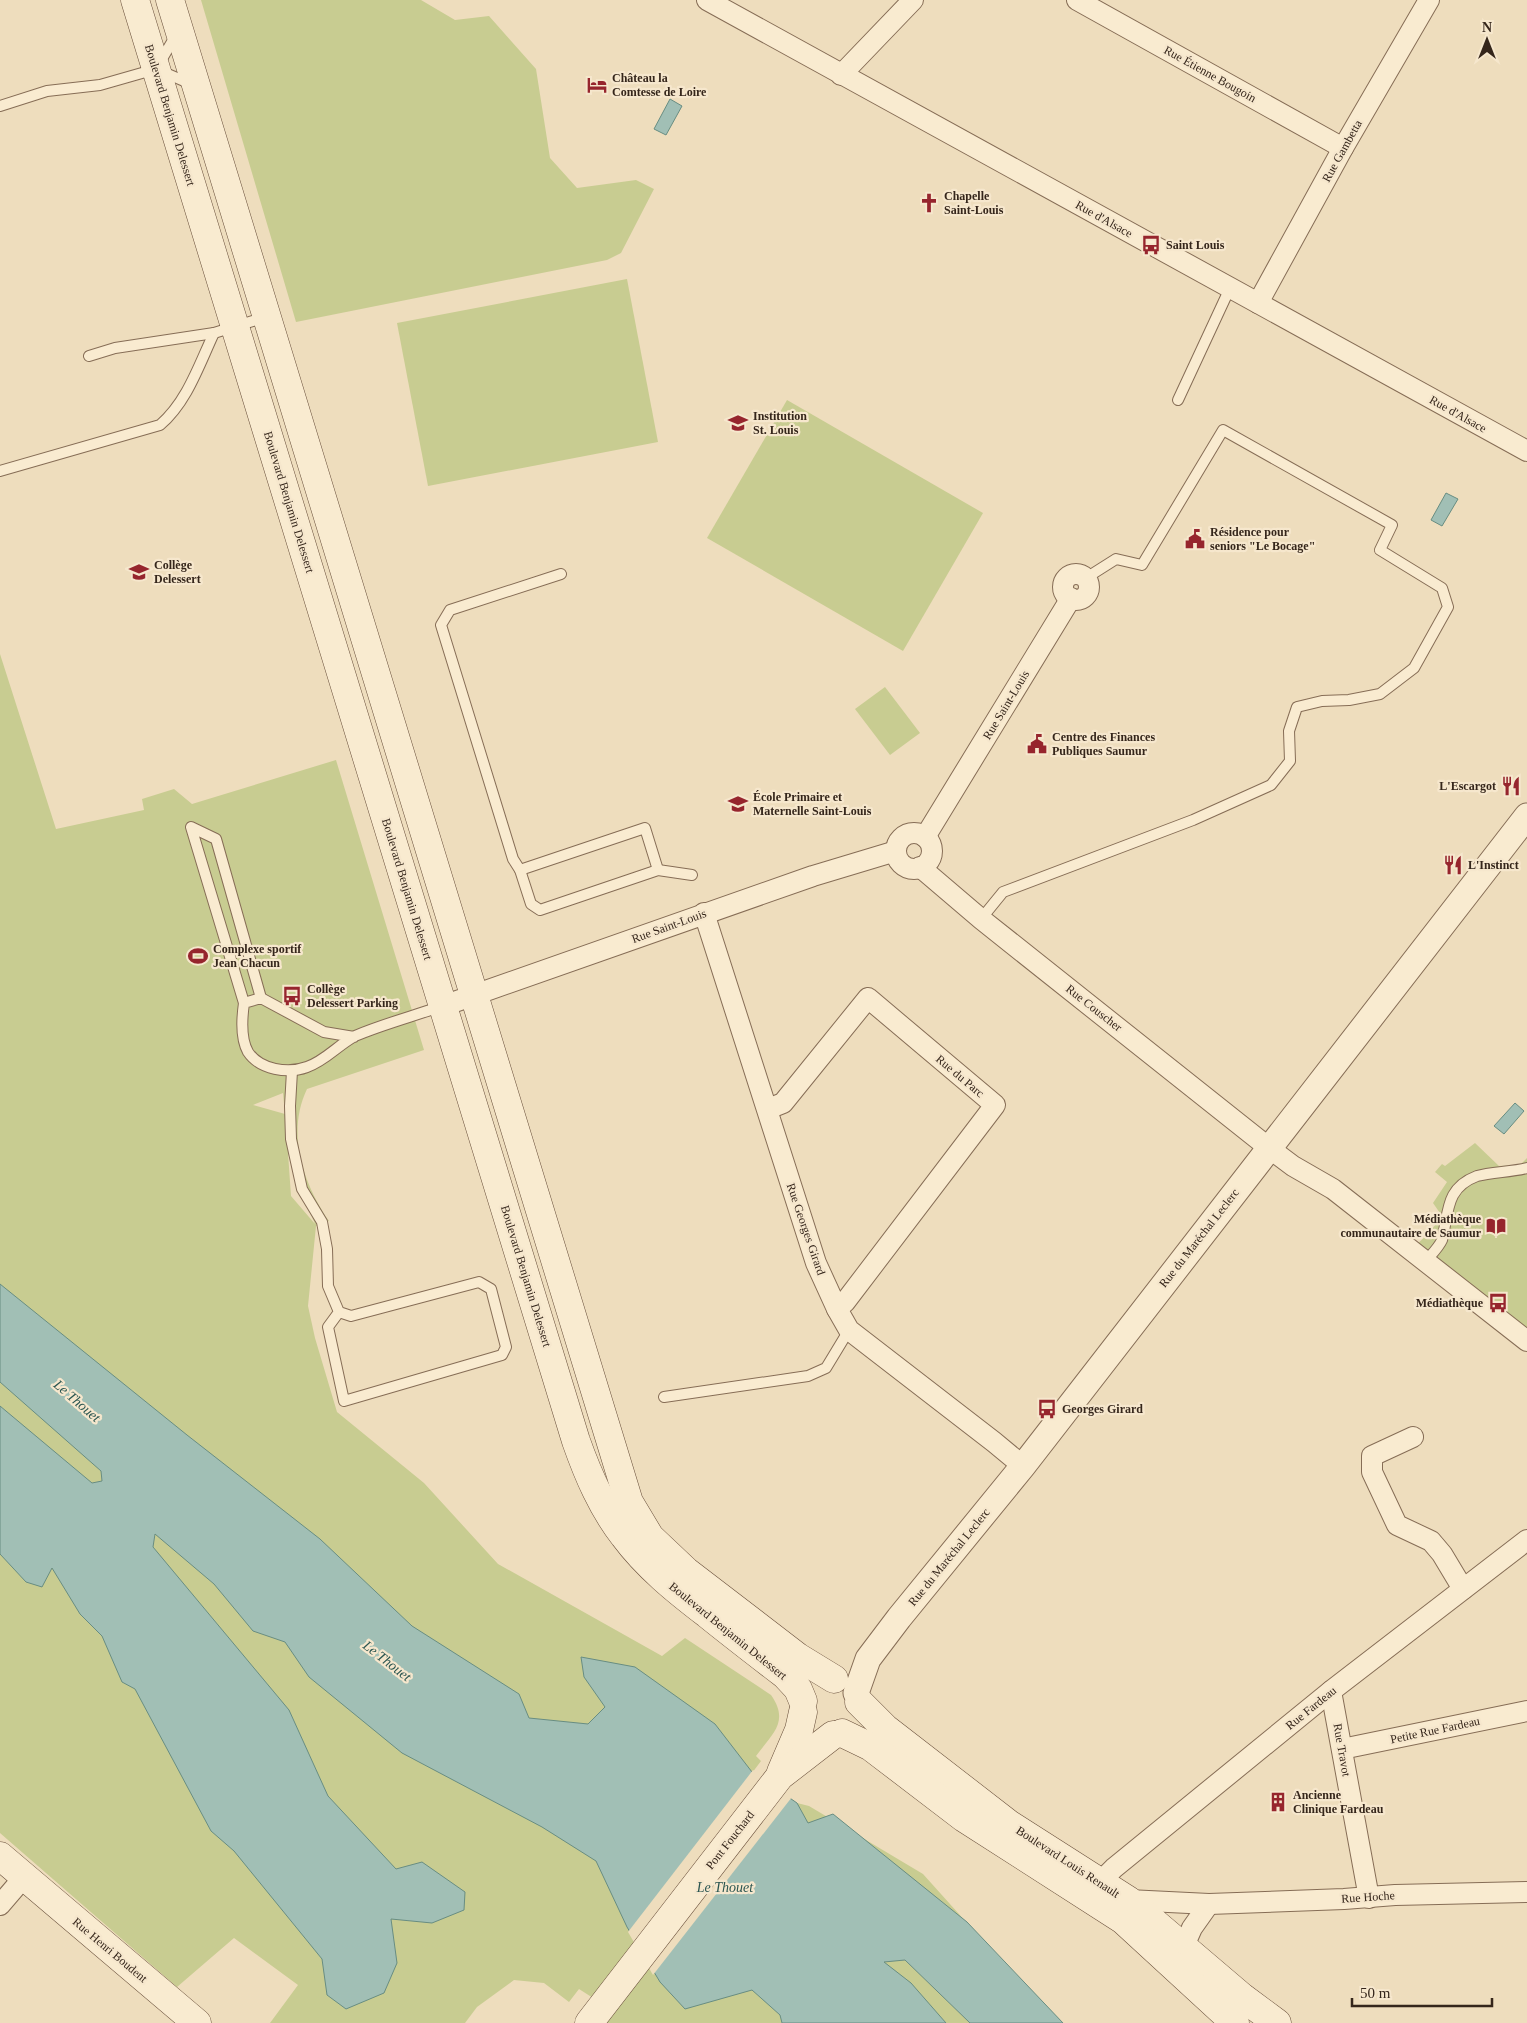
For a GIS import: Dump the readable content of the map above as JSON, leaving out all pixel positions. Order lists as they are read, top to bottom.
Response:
{
  "streets": {
    "main road": [
      "Boulevard Benjamin Delessert",
      "Pont Fouchard",
      "Boulevard Louis Renault",
      "Rue Henri Boudent"
    ],
    "street": [
      "Rue Étienne Bougoin",
      "Rue Gambetta",
      "Rue d'Alsace",
      "Rue Saint-Louis",
      "Rue Couscher",
      "Rue du Parc",
      "Rue Georges Girard",
      "Rue du Maréchal Leclerc",
      "Rue Fardeau",
      "Petite Rue Fardeau",
      "Rue Travot",
      "Rue Hoche"
    ]
  },
  "crossings": [
    ["Rue Étienne Bougoin", "Rue Gambetta"],
    ["Boulevard Benjamin Delessert", "Rue Saint-Louis"],
    ["Boulevard Benjamin Delessert", "Rue du Maréchal Leclerc"],
    ["Boulevard Benjamin Delessert", "Pont Fouchard"],
    ["Boulevard Benjamin Delessert", "Boulevard Louis Renault"],
    ["Rue Gambetta", "Rue d'Alsace"],
    ["Rue Saint-Louis", "Rue Couscher"],
    ["Rue Saint-Louis", "Rue Georges Girard"],
    ["Rue Couscher", "Rue du Maréchal Leclerc"],
    ["Rue du Parc", "Rue Georges Girard"],
    ["Rue Georges Girard", "Rue du Maréchal Leclerc"],
    ["Rue du Maréchal Leclerc", "Pont Fouchard"],
    ["Rue du Maréchal Leclerc", "Boulevard Louis Renault"],
    ["Rue Fardeau", "Rue Travot"],
    ["Rue Fardeau", "Boulevard Louis Renault"],
    ["Petite Rue Fardeau", "Rue Travot"],
    ["Rue Travot", "Rue Hoche"],
    ["Pont Fouchard", "Boulevard Louis Renault"],
    ["Boulevard Louis Renault", "Rue Hoche"]
  ],
  "water": ["Le Thouet"],
  "places": {
    "hotel": ["Château la Comtesse de Loire"],
    "church": ["Chapelle Saint-Louis"],
    "bus stop": [
      "Saint Louis",
      "Collège Delessert Parking",
      "Médiathèque",
      "Georges Girard"
    ],
    "school or university": ["Institution St. Louis", "Collège Delessert", "École Primaire et Maternelle Saint-Louis"],
    "public building": ["Résidence pour seniors \"Le Bocage\"", "Centre des Finances Publiques Saumur"],
    "restaurant": ["L'Escargot", "L'Instinct"],
    "sports": ["Complexe sportif Jean Chacun"],
    "library": ["Médiathèque communautaire de Saumur"],
    "building": ["Ancienne Clinique Fardeau"]
  },
  "scale_bar": "50 m",
  "north": "top"
}
